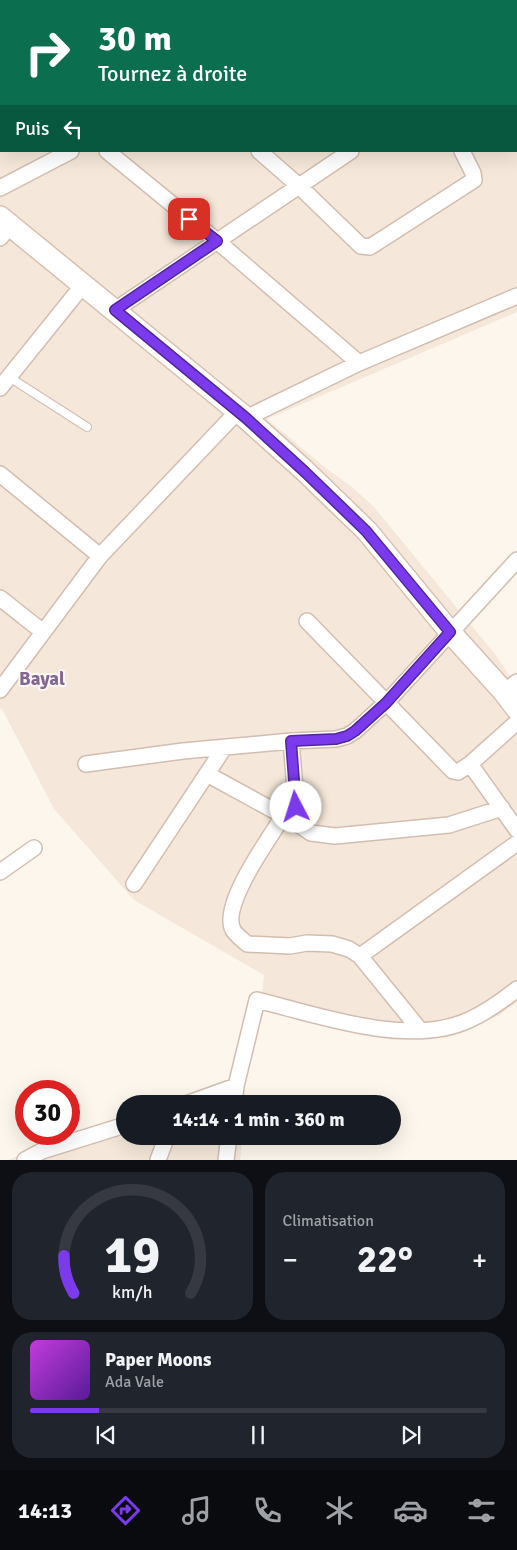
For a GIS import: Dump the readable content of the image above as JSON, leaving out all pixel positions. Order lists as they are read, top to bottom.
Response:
{
  "districts": ["Bayal"],
  "page": {
    "turn": ["30 m", "Tournez à droite"],
    "then": "Puis",
    "limit": "30",
    "trip": "14:14 · 1 min · 360 m",
    "tile": "Climatisation",
    "heat": ["−", "22°", "+"],
    "song": ["Paper Moons", "Ada Vale"],
    "tabs": "14:13",
    "gauge": ["19", "km/h"]
  }
}
